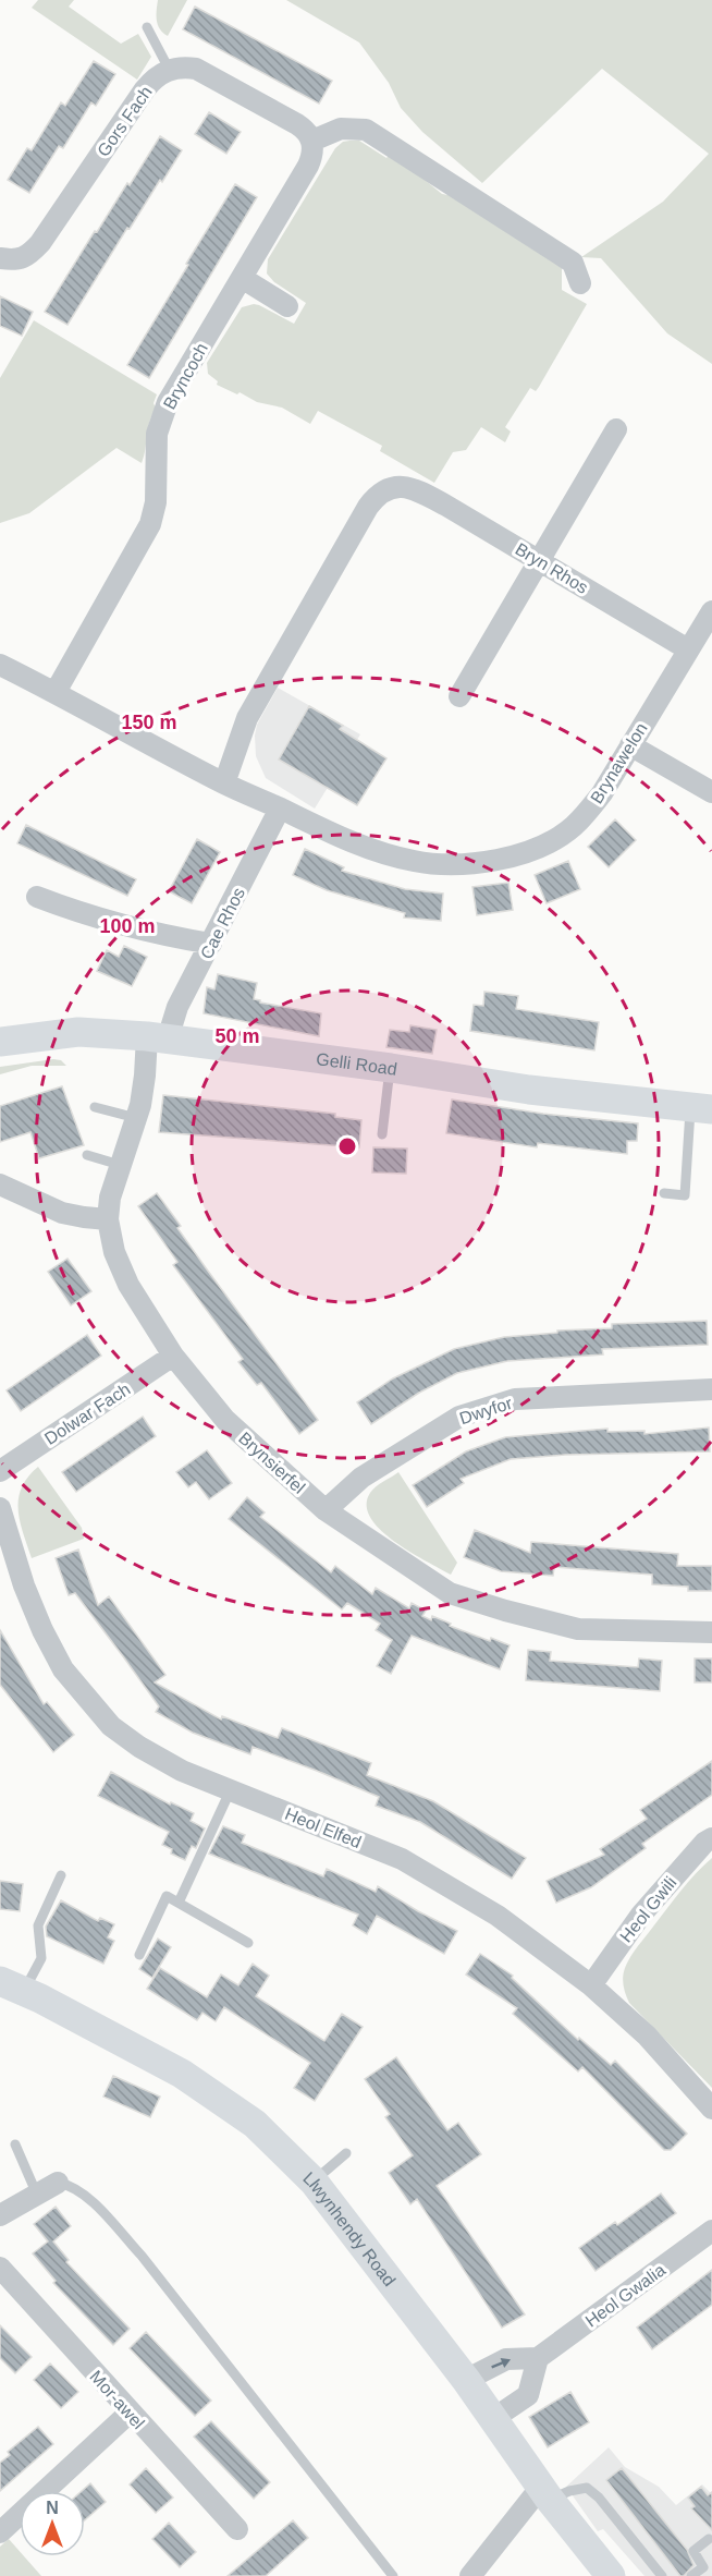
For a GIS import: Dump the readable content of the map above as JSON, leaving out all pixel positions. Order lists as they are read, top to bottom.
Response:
{
  "streets": {
    "main road": ["Gelli Road", "Llwynhendy Road"],
    "street": [
      "Gors Fach",
      "Bryncoch",
      "Bryn Rhos",
      "Brynawelon",
      "Cae Rhos",
      "Dwyfor",
      "Dolwar Fach",
      "Brynsierfel",
      "Heol Elfed",
      "Heol Gwili",
      "Heol Gwalia",
      "Mor-awel"
    ]
  },
  "crossings": [
    ["Bryn Rhos", "Brynawelon"],
    ["Brynawelon", "Cae Rhos"],
    ["Cae Rhos", "Gelli Road"],
    ["Cae Rhos", "Brynsierfel"],
    ["Gelli Road", "Brynsierfel"],
    ["Dwyfor", "Brynsierfel"],
    ["Dolwar Fach", "Brynsierfel"],
    ["Heol Elfed", "Heol Gwili"]
  ],
  "north": "top",
  "rings": ["150 m", "100 m", "50 m"]
}
